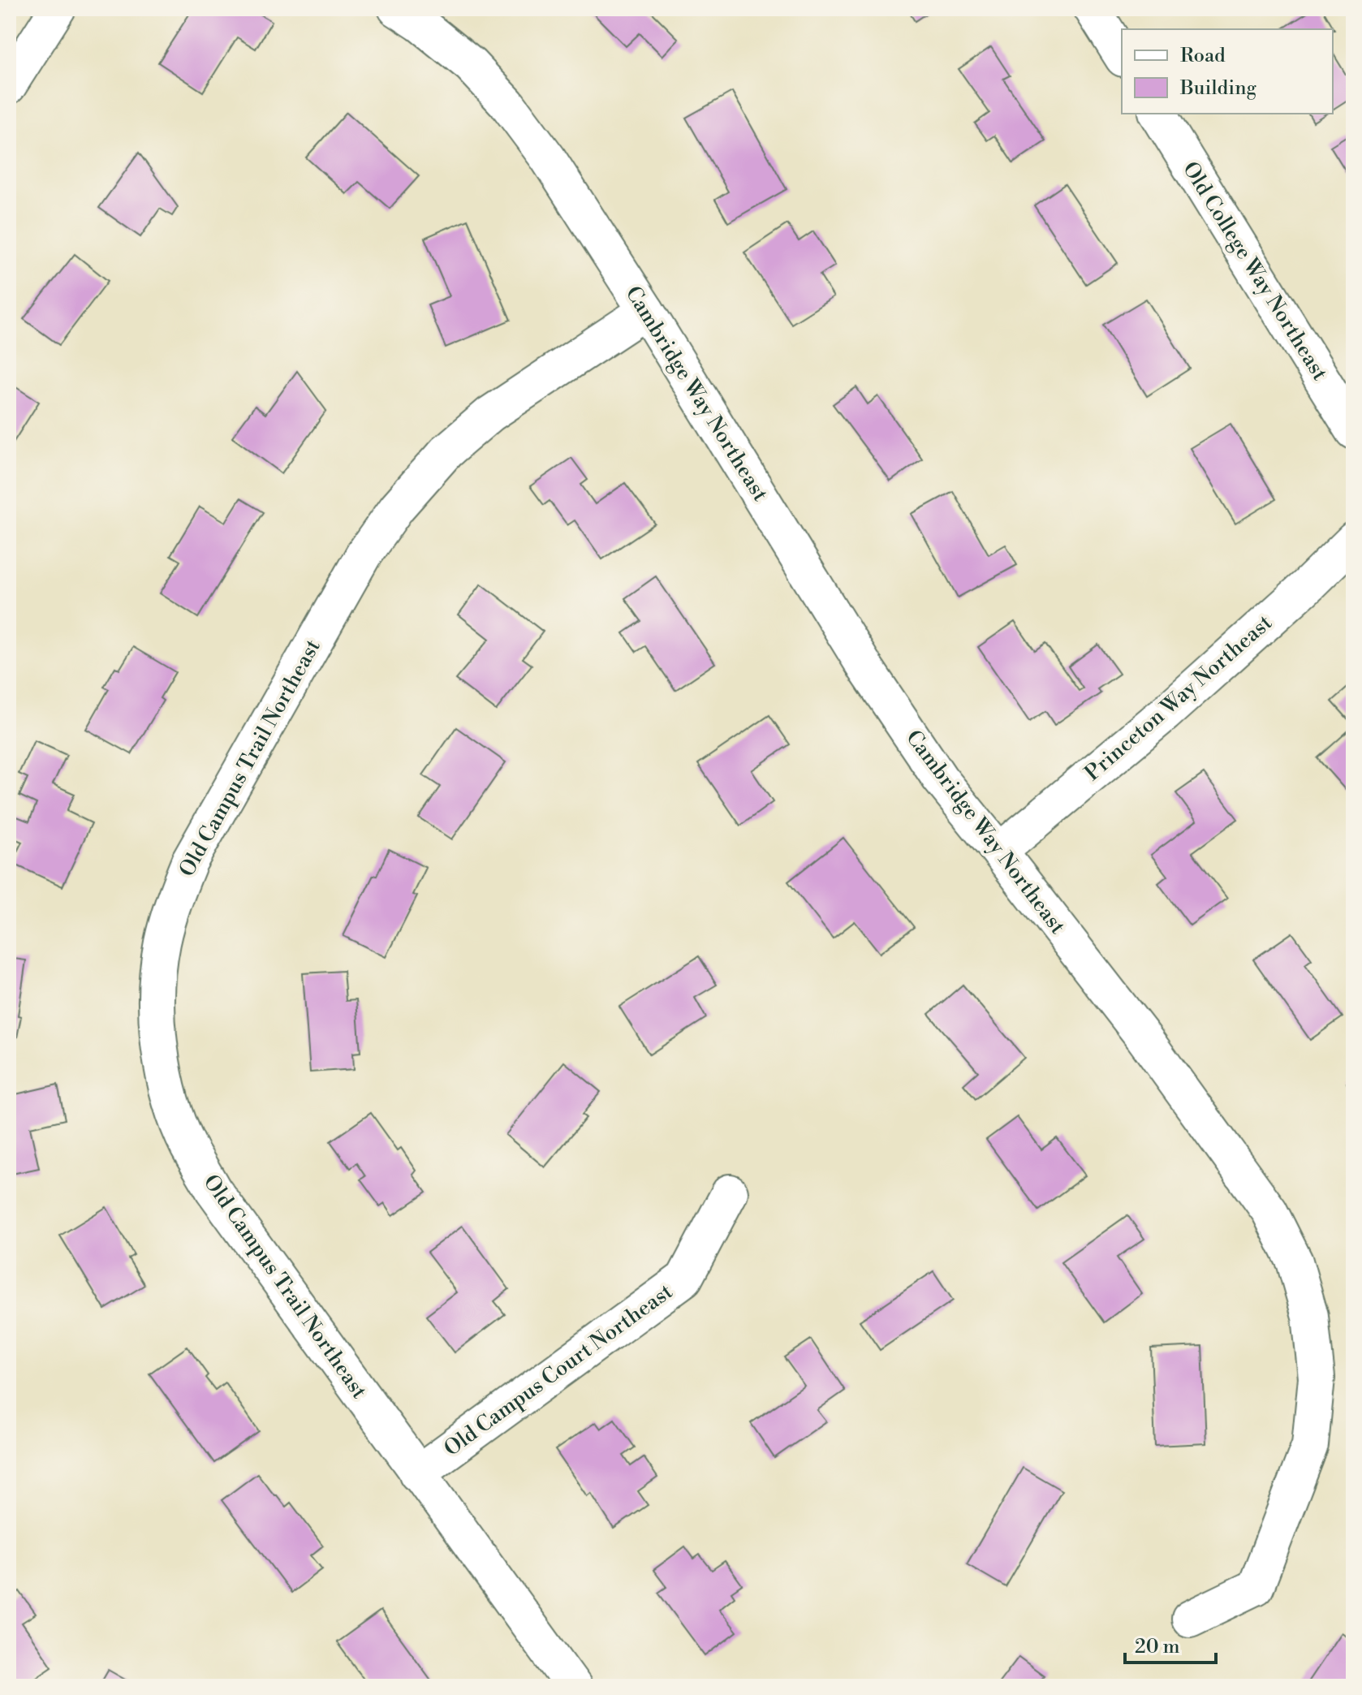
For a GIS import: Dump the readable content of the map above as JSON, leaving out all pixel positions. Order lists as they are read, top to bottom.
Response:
{
  "streets": {
    "street": [
      "Old College Way Northeast",
      "Cambridge Way Northeast",
      "Princeton Way Northeast",
      "Old Campus Trail Northeast",
      "Old Campus Court Northeast"
    ]
  },
  "crossings": [
    ["Cambridge Way Northeast", "Princeton Way Northeast"],
    ["Cambridge Way Northeast", "Old Campus Trail Northeast"],
    ["Old Campus Trail Northeast", "Old Campus Court Northeast"]
  ],
  "legend": ["Road", "Building"],
  "scale_bar": "20 m"
}
